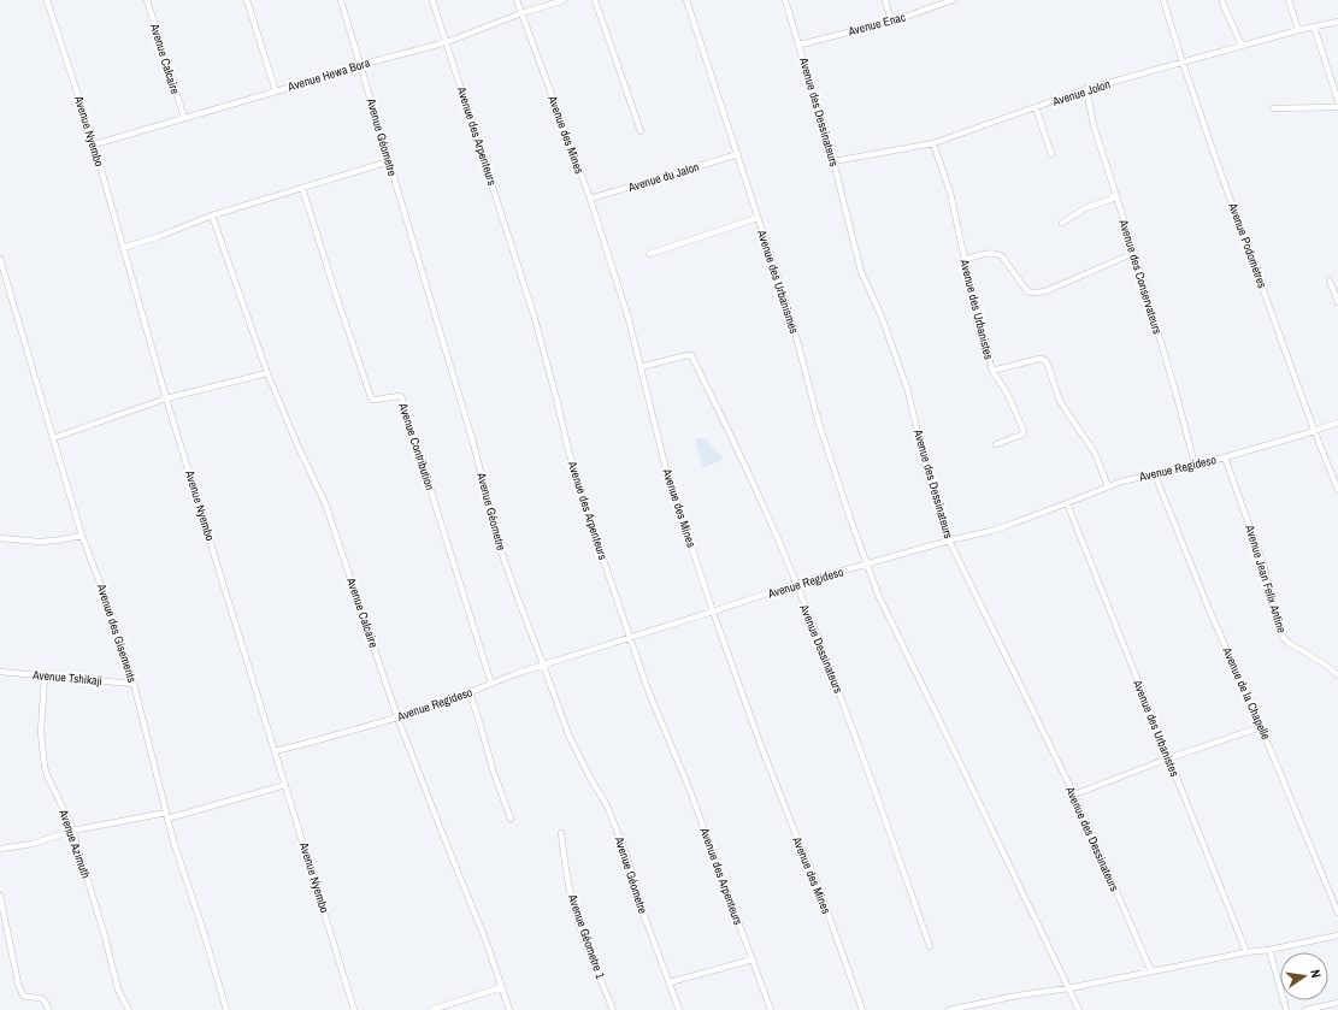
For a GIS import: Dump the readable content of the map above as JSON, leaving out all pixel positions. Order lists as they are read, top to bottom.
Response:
{
  "streets": {
    "street": [
      "Avenue Enac",
      "Avenue Calcaire",
      "Avenue Hewa Bora",
      "Avenue Jolon",
      "Avenue des Dessinateurs",
      "Avenue Nyembo",
      "Avenue des Mines",
      "Avenue des Arpenteurs",
      "Avenue Géometre",
      "Avenue du Jalon",
      "Avenue Podomètres",
      "Avenue des Conservateurs",
      "Avenue des Urbanismes",
      "Avenue des Urbanistes",
      "Avenue Contribution",
      "Avenue Regideso",
      "Avenue Jean Felix Antine",
      "Avenue des Gisements",
      "Avenue Dessinateurs",
      "Avenue Tshikaji",
      "Avenue de la Chapelle",
      "Avenue Azimuth",
      "Avenue Géometre 1"
    ]
  },
  "crossings": [
    ["Avenue Enac", "Avenue des Dessinateurs"],
    ["Avenue Calcaire", "Avenue Hewa Bora"],
    ["Avenue Calcaire", "Avenue Regideso"],
    ["Avenue Hewa Bora", "Avenue Nyembo"],
    ["Avenue Hewa Bora", "Avenue des Mines"],
    ["Avenue Hewa Bora", "Avenue des Arpenteurs"],
    ["Avenue Hewa Bora", "Avenue Géometre"],
    ["Avenue Jolon", "Avenue des Dessinateurs"],
    ["Avenue Jolon", "Avenue Podomètres"],
    ["Avenue Jolon", "Avenue des Conservateurs"],
    ["Avenue Jolon", "Avenue des Urbanistes"],
    ["Avenue des Dessinateurs", "Avenue Regideso"],
    ["Avenue Nyembo", "Avenue Regideso"],
    ["Avenue des Mines", "Avenue du Jalon"],
    ["Avenue des Mines", "Avenue Regideso"],
    ["Avenue des Mines", "Avenue Dessinateurs"],
    ["Avenue des Arpenteurs", "Avenue Regideso"],
    ["Avenue Géometre", "Avenue Regideso"],
    ["Avenue du Jalon", "Avenue des Urbanismes"],
    ["Avenue Podomètres", "Avenue Regideso"],
    ["Avenue des Conservateurs", "Avenue Regideso"],
    ["Avenue des Urbanismes", "Avenue Regideso"],
    ["Avenue des Urbanistes", "Avenue Regideso"],
    ["Avenue Contribution", "Avenue Regideso"],
    ["Avenue Regideso", "Avenue Jean Felix Antine"],
    ["Avenue Regideso", "Avenue Dessinateurs"],
    ["Avenue Regideso", "Avenue de la Chapelle"],
    ["Avenue des Gisements", "Avenue Tshikaji"],
    ["Avenue Tshikaji", "Avenue Azimuth"]
  ],
  "north": "right"
}
